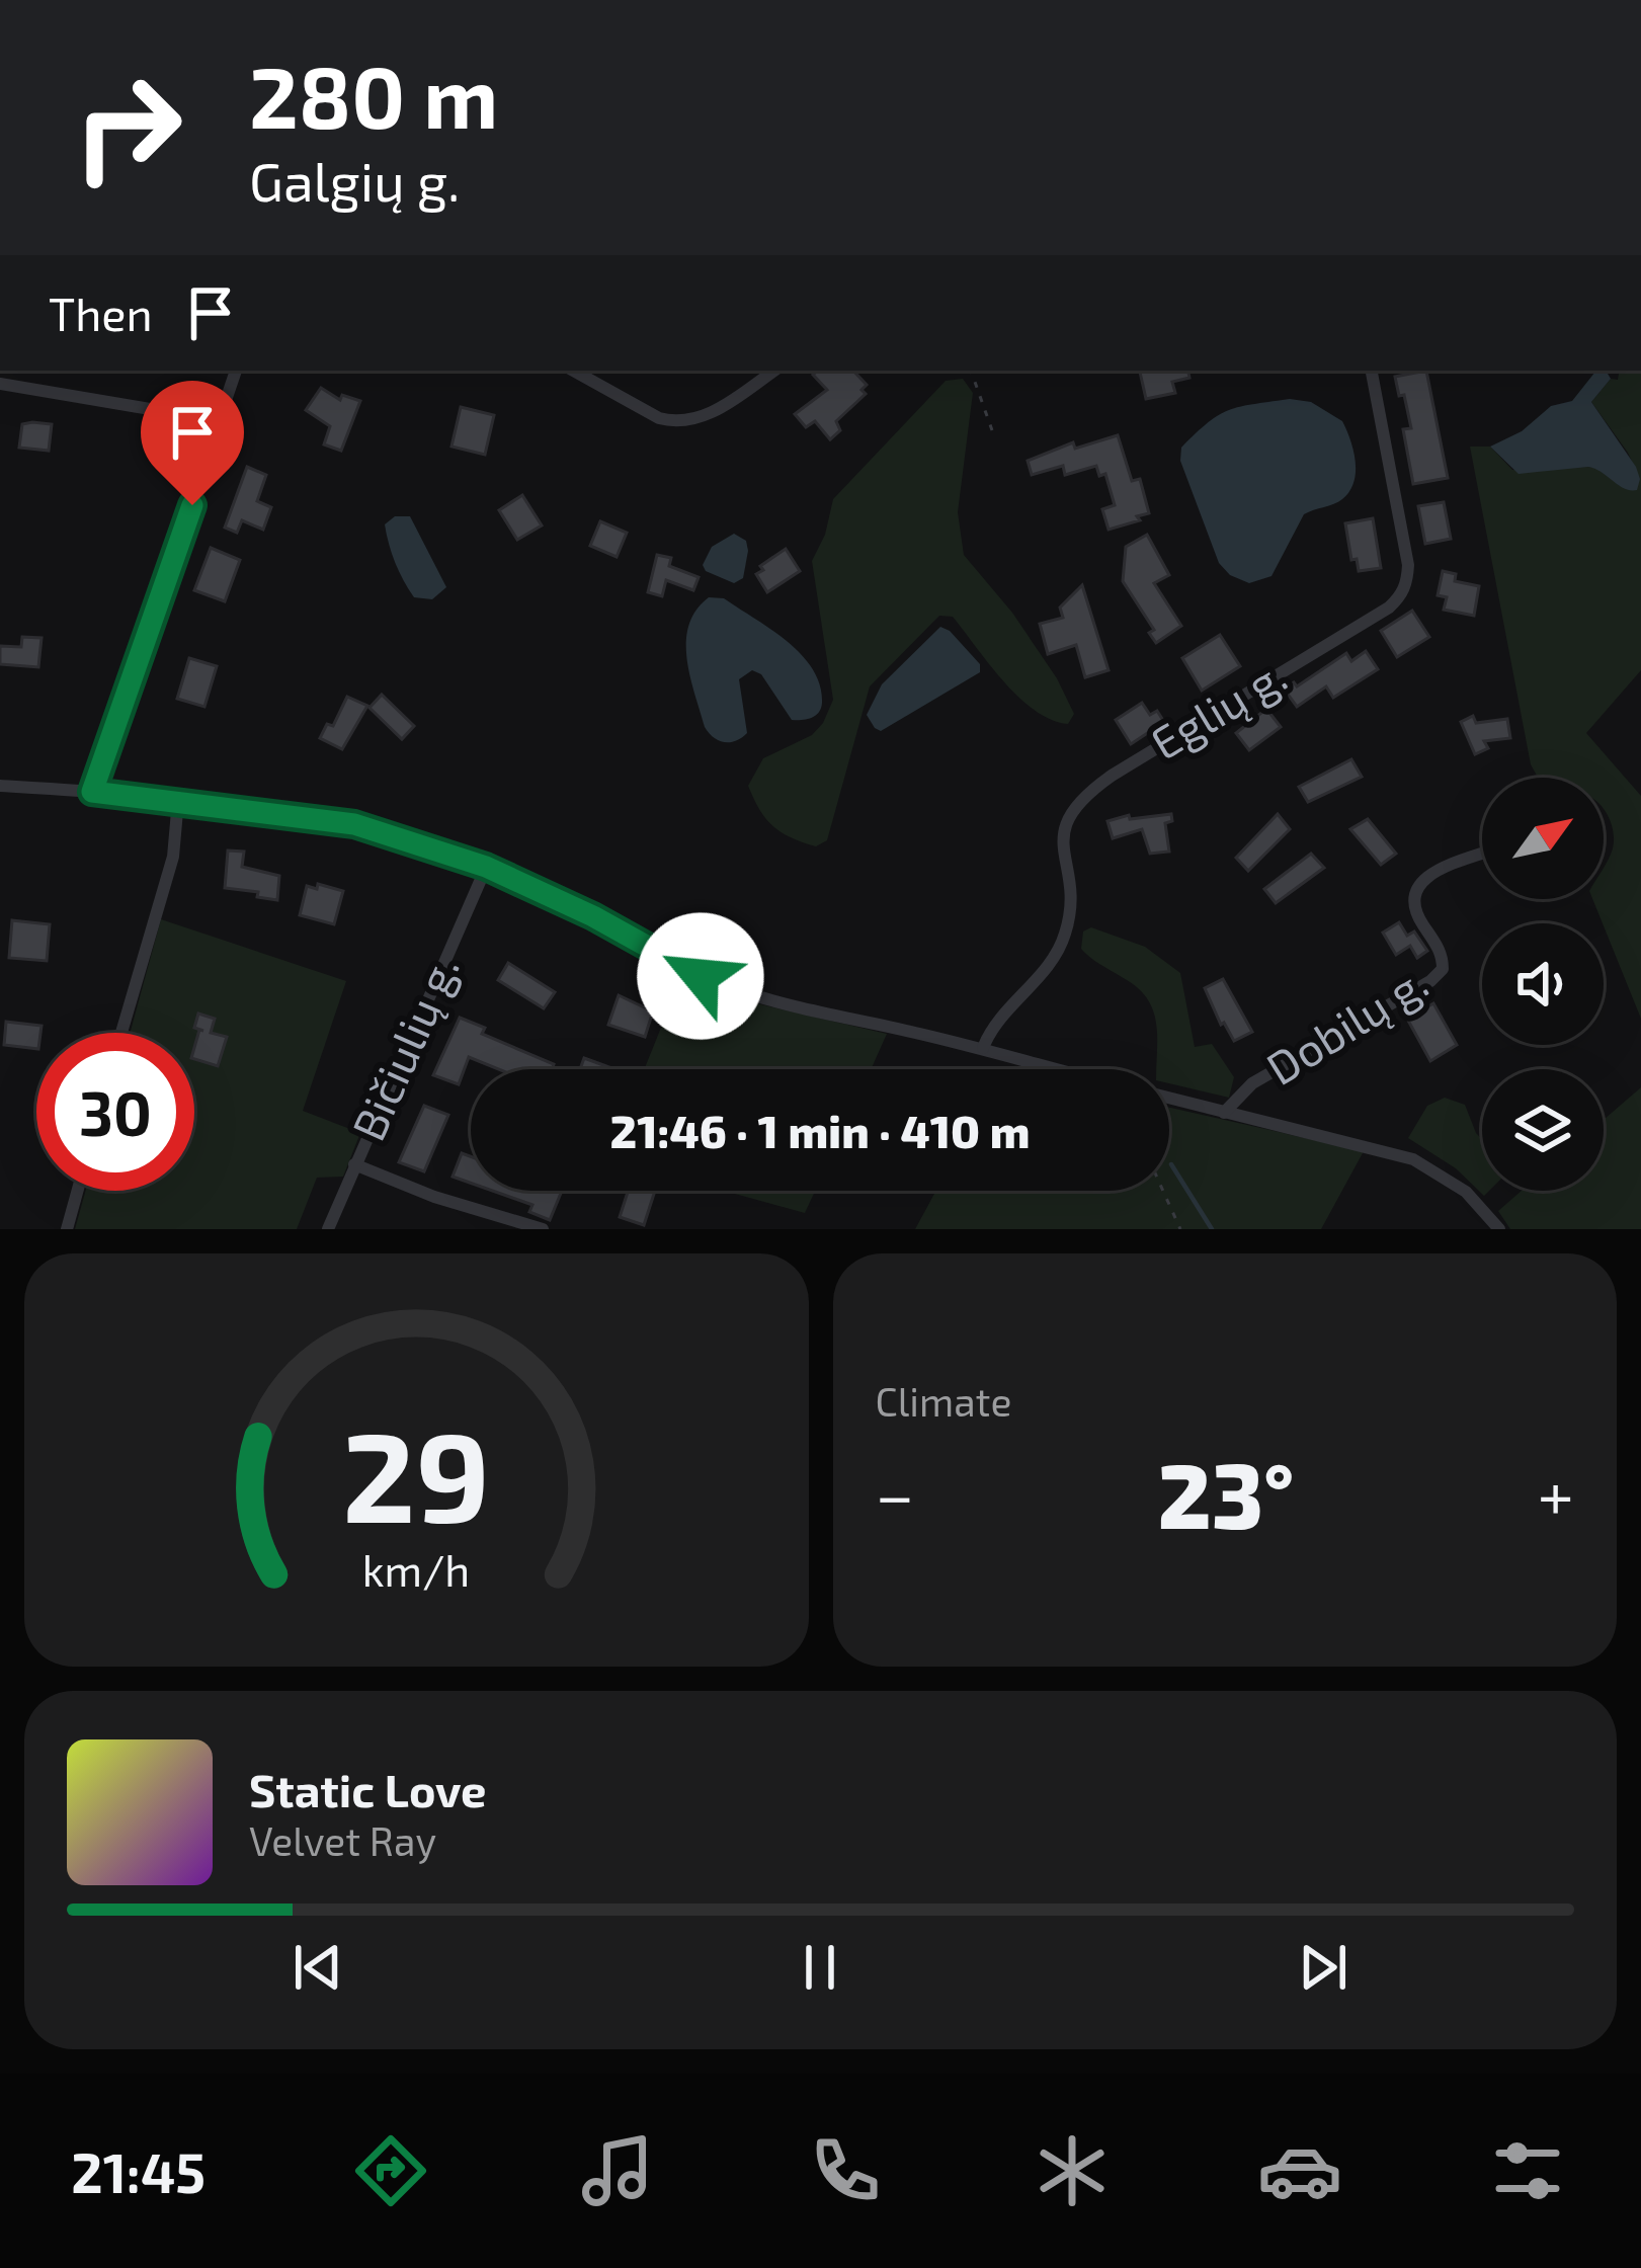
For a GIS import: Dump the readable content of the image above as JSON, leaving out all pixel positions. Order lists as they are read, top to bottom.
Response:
{
  "streets": {
    "street": ["Eglių g.", "Dobilų g.", "Bičiulių g."]
  },
  "north": "top right",
  "page": {
    "turn": ["280 m", "Galgių g."],
    "then": "Then",
    "limit": "30",
    "trip": "21:46 · 1 min · 410 m",
    "tile": "Climate",
    "heat": ["−", "23°", "+"],
    "song": ["Static Love", "Velvet Ray"],
    "tabs": "21:45",
    "gauge": ["29", "km/h"]
  }
}
